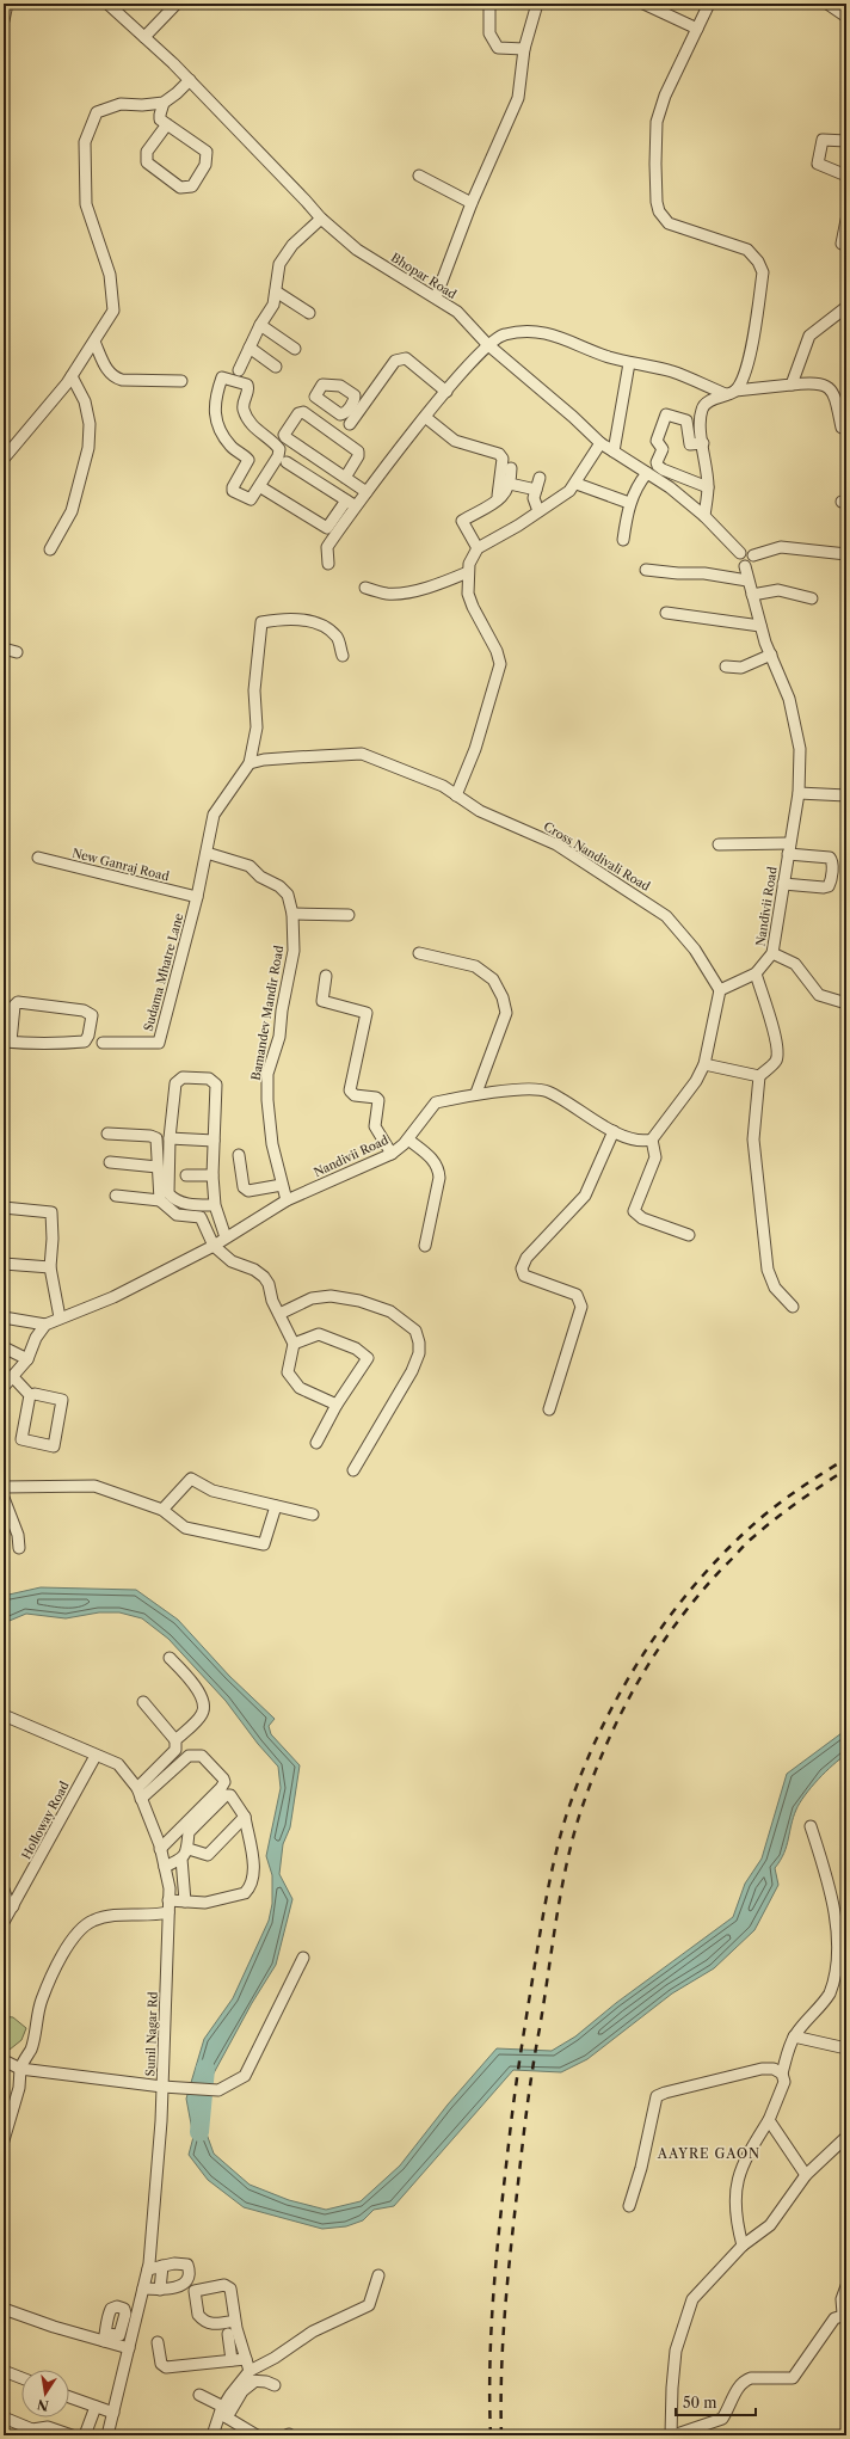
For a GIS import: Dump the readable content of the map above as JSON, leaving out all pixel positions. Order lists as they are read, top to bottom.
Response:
{
  "streets": {
    "street": [
      "Bhopar Road",
      "Cross Nandivali Road",
      "New Ganraj Road",
      "Nandivii Road",
      "Sudama Mhatre Lane",
      "Bamandev Mandir Road",
      "Holloway Road",
      "Sunil Nagar Rd"
    ]
  },
  "crossings": [
    ["Bhopar Road", "Nandivii Road"],
    ["Cross Nandivali Road", "Nandivii Road"],
    ["New Ganraj Road", "Sudama Mhatre Lane"],
    ["Nandivii Road", "Bamandev Mandir Road"],
    ["Sudama Mhatre Lane", "Bamandev Mandir Road"],
    ["Holloway Road", "Sunil Nagar Rd"]
  ],
  "districts": ["AAYRE GAON"],
  "scale_bar": "50 m",
  "north": "bottom"
}
